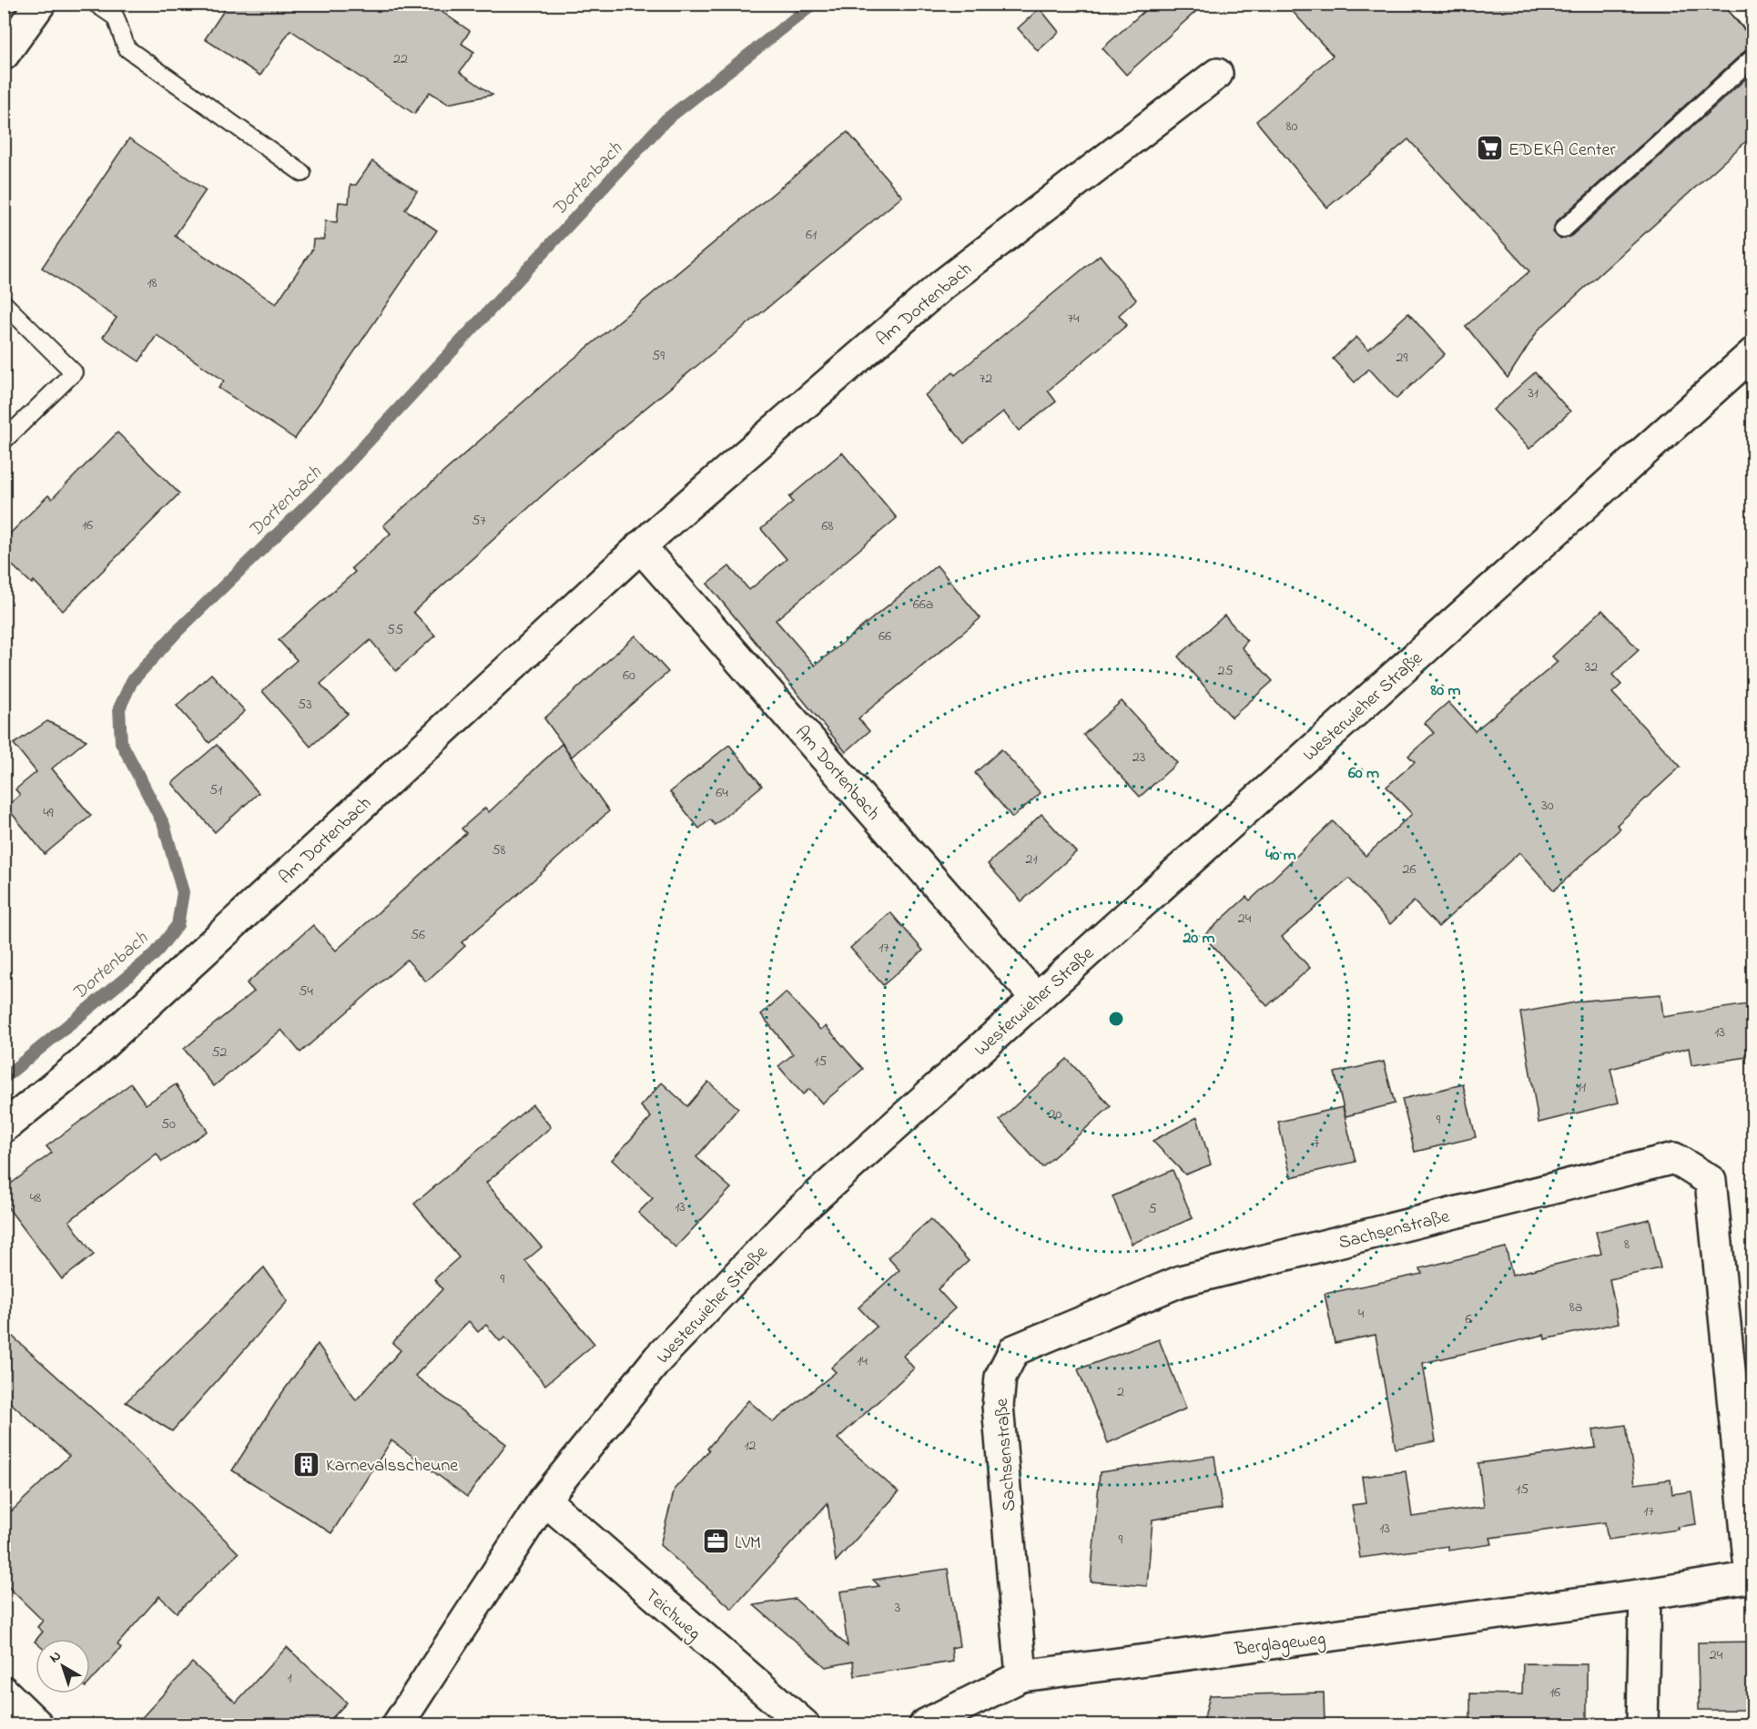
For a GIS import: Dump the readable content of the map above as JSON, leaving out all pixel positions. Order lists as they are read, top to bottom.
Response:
{
  "streets": {
    "street": [
      "Am Dortenbach",
      "Westerwieher Straße",
      "Sachsenstraße",
      "Teichweg",
      "Berglageweg"
    ]
  },
  "crossings": [
    ["Am Dortenbach", "Westerwieher Straße"],
    ["Westerwieher Straße", "Teichweg"],
    ["Sachsenstraße", "Berglageweg"]
  ],
  "water": ["Dortenbach"],
  "places": {
    "supermarket": ["EDEKA Center"],
    "building": ["Karnevalsscheune"],
    "office": ["LVM"]
  },
  "house_numbers": [
    "22",
    "80",
    "61",
    "18",
    "74",
    "59",
    "29",
    "72",
    "31",
    "57",
    "16",
    "68",
    "66a",
    "55",
    "66",
    "32",
    "25",
    "60",
    "53",
    "23",
    "51",
    "64",
    "30",
    "49",
    "58",
    "21",
    "26",
    "24",
    "56",
    "17",
    "54",
    "13",
    "52",
    "15",
    "11",
    "20",
    "9",
    "50",
    "7",
    "48",
    "13",
    "5",
    "8",
    "9",
    "8a",
    "4",
    "6",
    "14",
    "2",
    "12",
    "15",
    "17",
    "13",
    "9",
    "3",
    "24",
    "1",
    "16"
  ],
  "north": "top left",
  "rings": [
    "80 m",
    "60 m",
    "40 m",
    "20 m"
  ]
}
